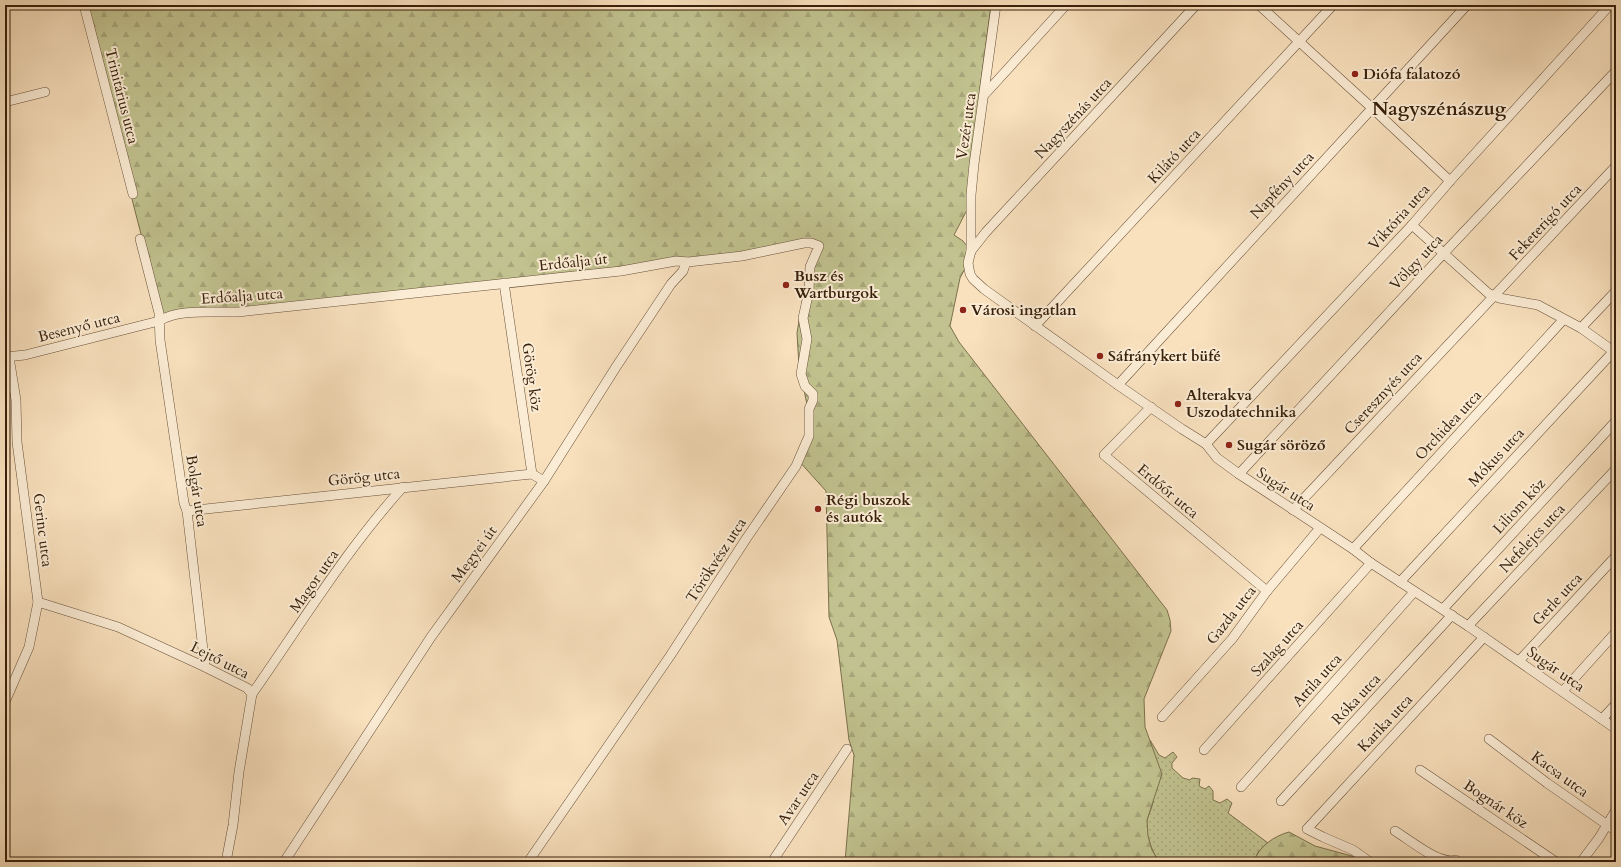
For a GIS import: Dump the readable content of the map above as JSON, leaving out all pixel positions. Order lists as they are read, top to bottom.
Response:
{
  "streets": {
    "street": [
      "Trinitárius utca",
      "Nagyszénás utca",
      "Vezér utca",
      "Kilátó utca",
      "Napfény utca",
      "Viktória utca",
      "Feketerigó utca",
      "Erdőalja út",
      "Völgy utca",
      "Erdőalja utca",
      "Besenyő utca",
      "Görög köz",
      "Cseresznyés utca",
      "Orchidea utca",
      "Mókus utca",
      "Görög utca",
      "Sugár utca",
      "Bolgár utca",
      "Erdőőr utca",
      "Liliom köz",
      "Gerinc utca",
      "Nefelejcs utca",
      "Megyei út",
      "Törökvész utca",
      "Magor utca",
      "Gerle utca",
      "Gazda utca",
      "Szalag utca",
      "Lejtő utca",
      "Attila utca",
      "Róka utca",
      "Karika utca",
      "Kacsa utca",
      "Avar utca",
      "Bognár köz"
    ]
  },
  "crossings": [
    ["Nagyszénás utca", "Vezér utca"],
    ["Nagyszénás utca", "Sugár utca"],
    ["Vezér utca", "Sugár utca"],
    ["Kilátó utca", "Sugár utca"],
    ["Napfény utca", "Sugár utca"],
    ["Viktória utca", "Sugár utca"],
    ["Feketerigó utca", "Cseresznyés utca"],
    ["Erdőalja út", "Erdőalja utca"],
    ["Erdőalja út", "Görög köz"],
    ["Erdőalja út", "Megyei út"],
    ["Erdőalja út", "Törökvész utca"],
    ["Völgy utca", "Sugár utca"],
    ["Erdőalja utca", "Besenyő utca"],
    ["Erdőalja utca", "Bolgár utca"],
    ["Besenyő utca", "Bolgár utca"],
    ["Besenyő utca", "Gerinc utca"],
    ["Görög köz", "Görög utca"],
    ["Cseresznyés utca", "Sugár utca"],
    ["Orchidea utca", "Sugár utca"],
    ["Mókus utca", "Sugár utca"],
    ["Görög utca", "Bolgár utca"],
    ["Görög utca", "Magor utca"],
    ["Sugár utca", "Erdőőr utca"],
    ["Sugár utca", "Liliom köz"],
    ["Sugár utca", "Nefelejcs utca"],
    ["Sugár utca", "Gerle utca"],
    ["Sugár utca", "Gazda utca"],
    ["Sugár utca", "Szalag utca"],
    ["Sugár utca", "Attila utca"],
    ["Sugár utca", "Róka utca"],
    ["Sugár utca", "Karika utca"],
    ["Bolgár utca", "Lejtő utca"],
    ["Erdőőr utca", "Gazda utca"],
    ["Gerinc utca", "Lejtő utca"],
    ["Magor utca", "Lejtő utca"]
  ],
  "districts": ["Nagyszénászug"],
  "places": [
    "Diófa falatozó",
    "Busz és Wartburgok",
    "Városi ingatlan",
    "Sáfránykert büfé",
    "Alterakva Uszodatechnika",
    "Sugár söröző",
    "Régi buszok és autók"
  ]
}
